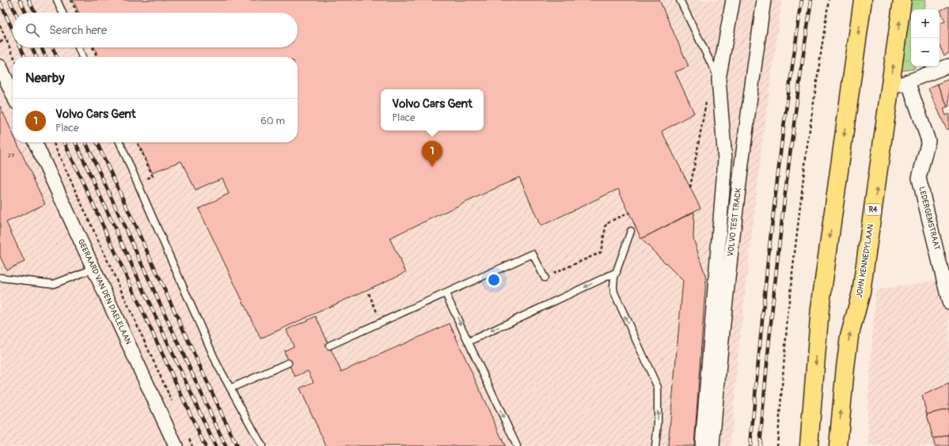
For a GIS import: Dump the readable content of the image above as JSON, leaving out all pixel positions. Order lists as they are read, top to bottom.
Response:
{
  "streets": {
    "highway": ["R4", "JOHN KENNEDYLAAN"],
    "street": ["LEDERGEMSTRAAT", "VOLVO TEST TRACK", "GEERAARD VAN DEN DAELELAAN"]
  },
  "house_numbers": ["29"],
  "page": {
    "map_buttons": ["+", "−"],
    "search": "Search here",
    "heading": "Nearby",
    "popup": ["Volvo Cars Gent", "Place"],
    "list": [
      {
        "mark": "1",
        "name": "Volvo Cars Gent",
        "note": "Place",
        "value": "60 m"
      }
    ],
    "pins": "1"
  }
}
